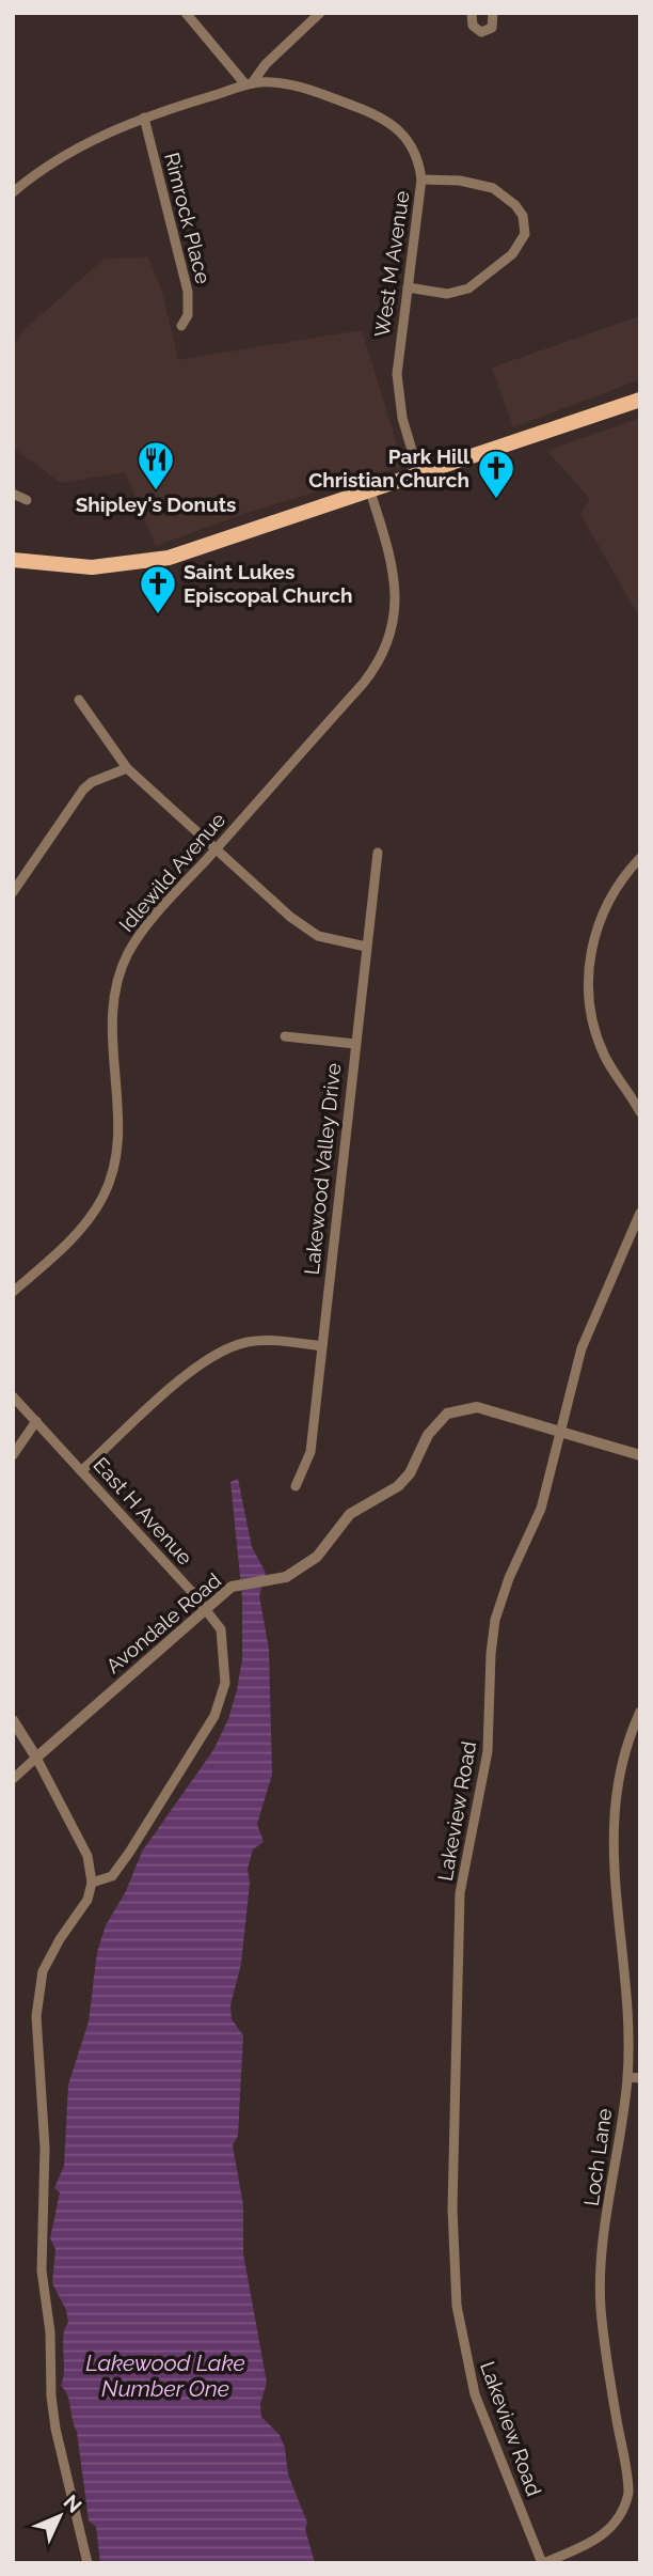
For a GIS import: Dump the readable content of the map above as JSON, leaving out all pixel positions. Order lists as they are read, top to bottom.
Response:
{
  "streets": {
    "street": [
      "Rimrock Place",
      "West M Avenue",
      "Idlewild Avenue",
      "Lakewood Valley Drive",
      "East H Avenue",
      "Avondale Road",
      "Lakeview Road",
      "Loch Lane"
    ]
  },
  "crossings": [
    ["East H Avenue", "Avondale Road"],
    ["Avondale Road", "Lakeview Road"],
    ["Lakeview Road", "Loch Lane"]
  ],
  "water": ["Lakewood Lake Number One"],
  "places": {
    "restaurant": ["Shipley's Donuts"],
    "church": ["Park Hill Christian Church", "Saint Lukes Episcopal Church"]
  },
  "north": "top right"
}
